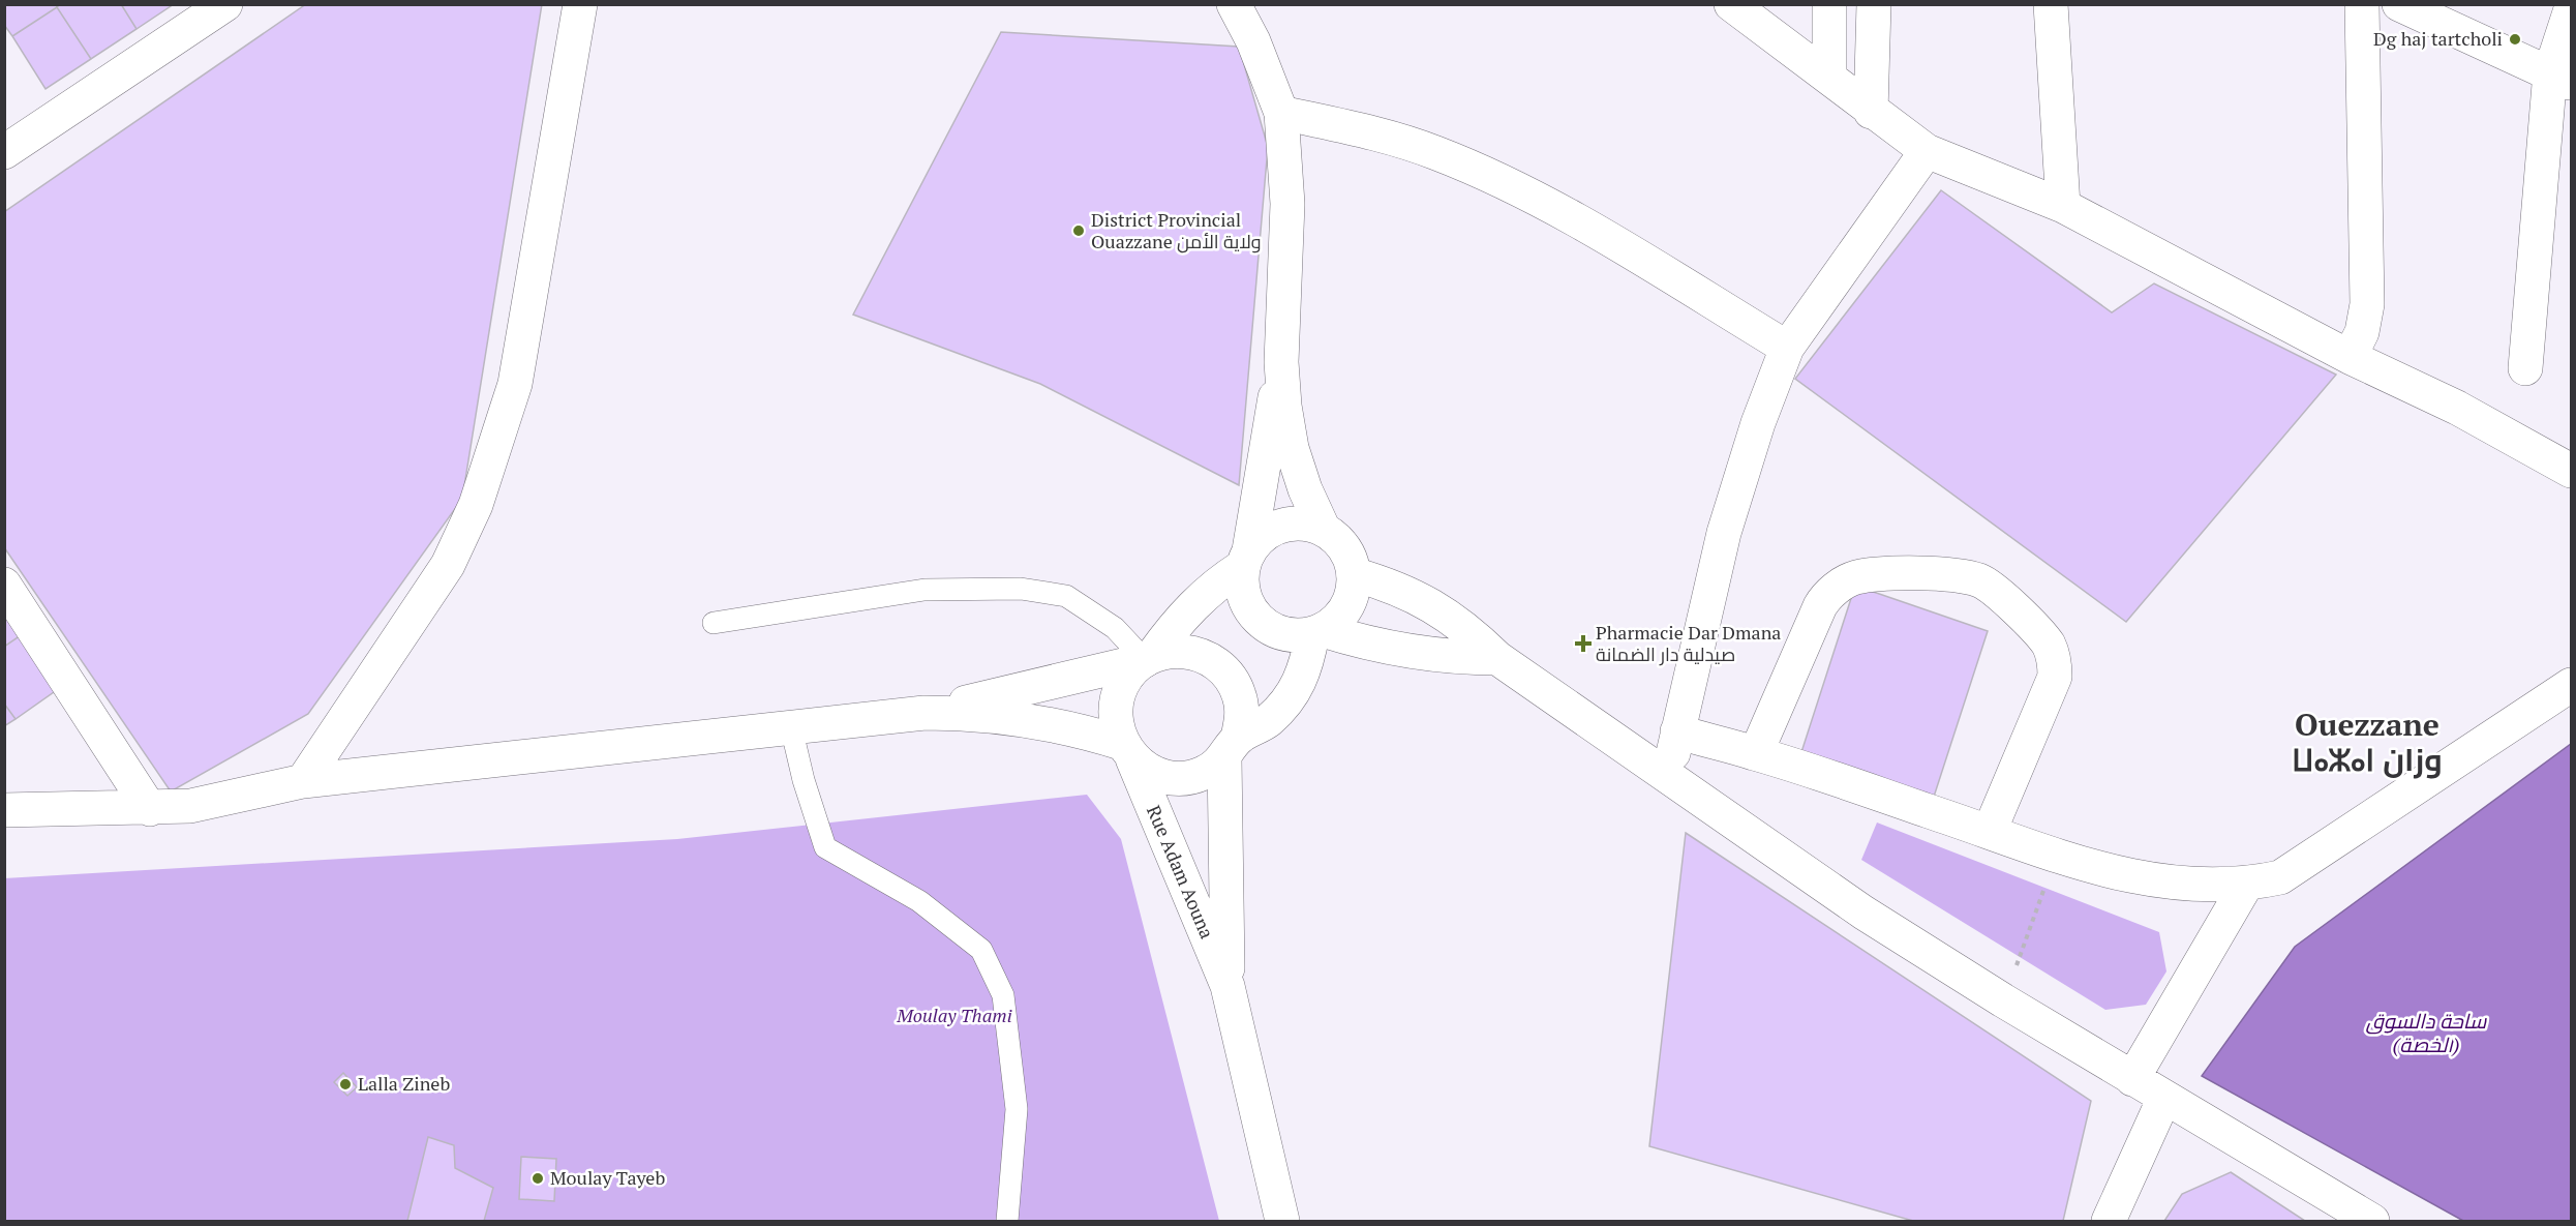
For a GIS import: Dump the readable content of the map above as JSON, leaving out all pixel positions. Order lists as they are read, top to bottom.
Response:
{
  "streets": {
    "street": ["Rue Adam Aouna"]
  },
  "districts": ["Ouezzane ⵡⴰⵣⴰⵏ وزان"],
  "water": ["ساحة دالسوق (الخصة)"],
  "parks": ["Moulay Thami"],
  "places": {
    "other": [
      "Dg haj tartcholi",
      "District Provincial Ouazzane ولاية الأمن",
      "Lalla Zineb",
      "Moulay Tayeb"
    ],
    "health": ["Pharmacie Dar Dmana صيدلية دار الضمانة"]
  }
}
